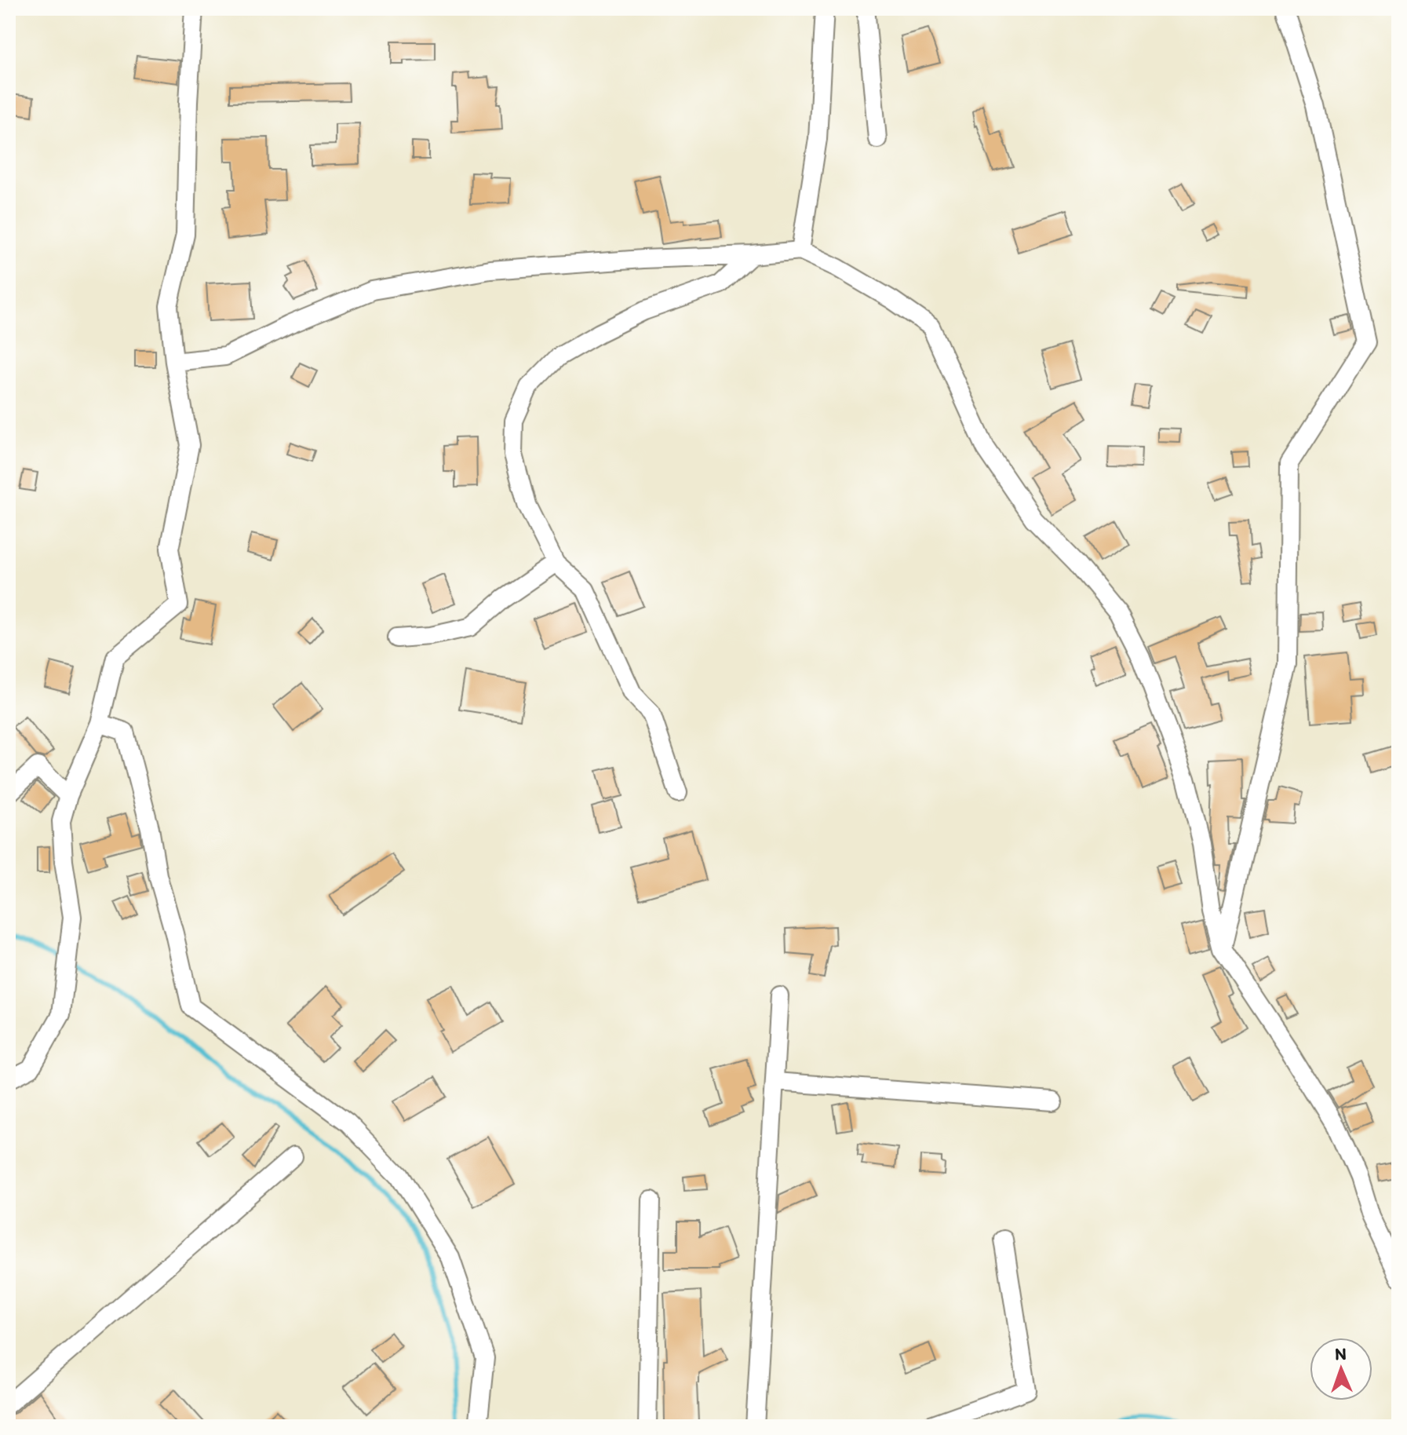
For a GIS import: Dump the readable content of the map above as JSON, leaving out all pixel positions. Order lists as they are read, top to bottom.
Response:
{
  "north": "top"
}
